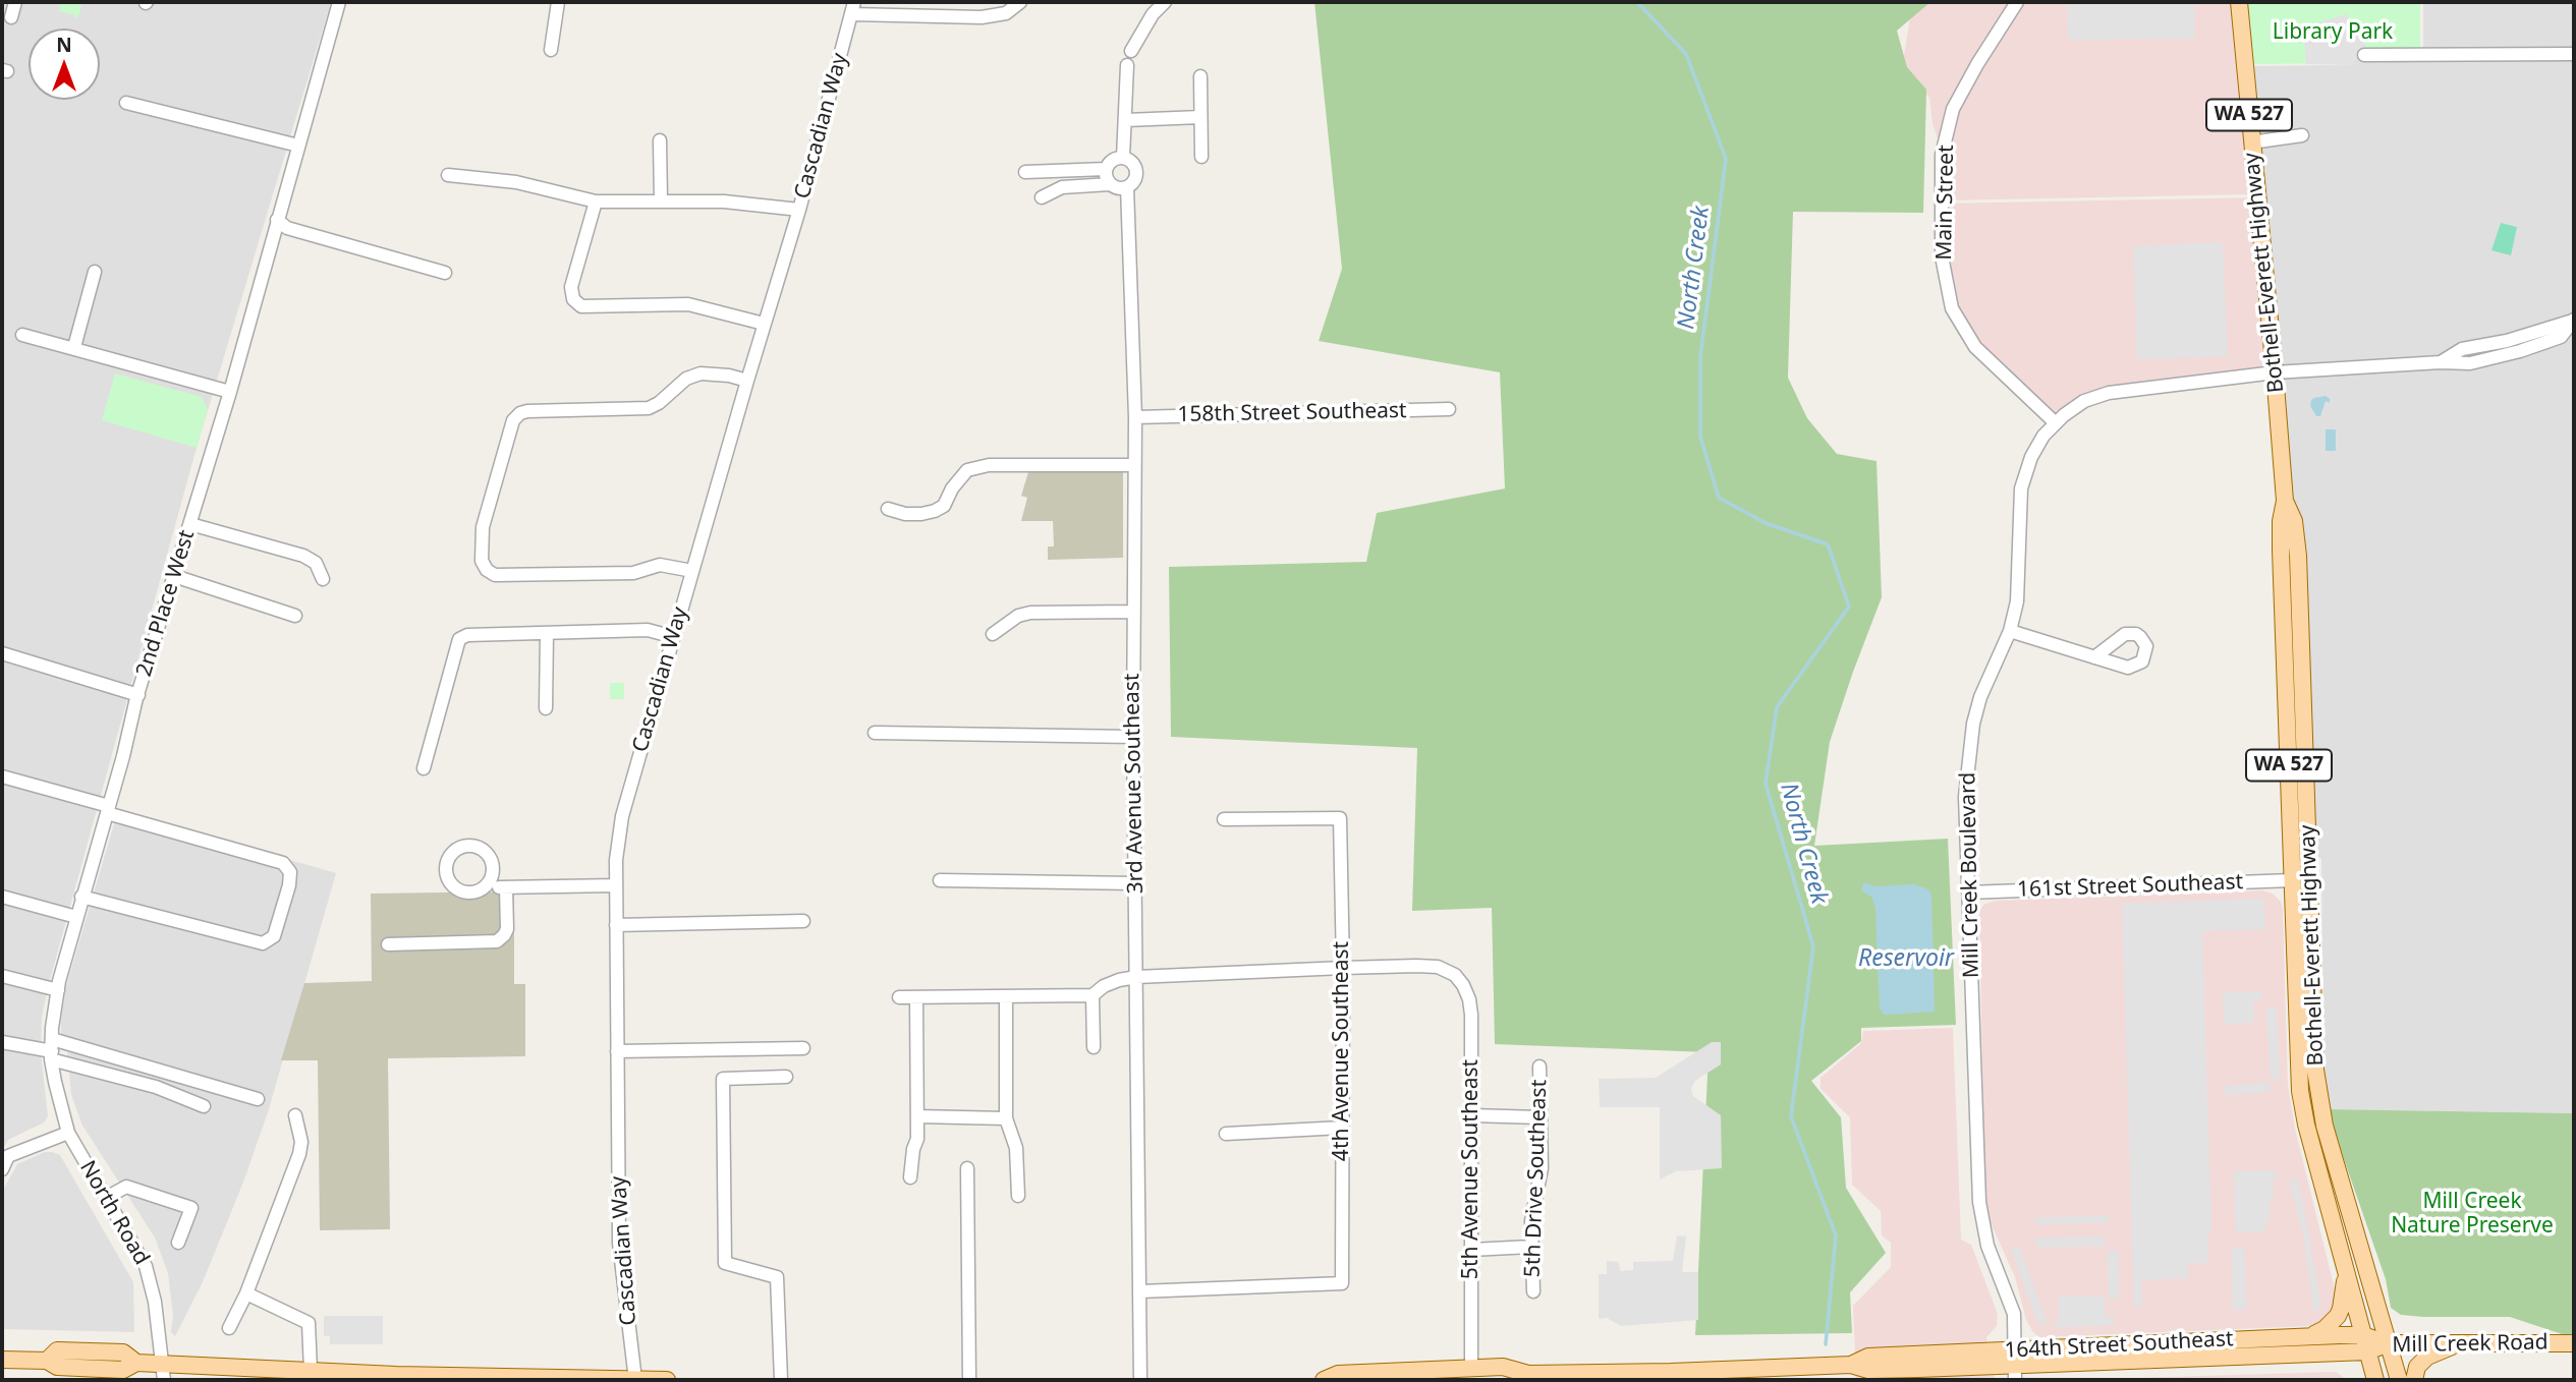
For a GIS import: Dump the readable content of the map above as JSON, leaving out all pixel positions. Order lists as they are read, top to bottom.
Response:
{
  "streets": {
    "main road": [
      "WA 527",
      "Bothell-Everett Highway",
      "Mill Creek Road",
      "164th Street Southeast"
    ],
    "street": [
      "Cascadian Way",
      "Main Street",
      "158th Street Southeast",
      "2nd Place West",
      "3rd Avenue Southeast",
      "Mill Creek Boulevard",
      "161st Street Southeast",
      "4th Avenue Southeast",
      "5th Avenue Southeast",
      "5th Drive Southeast",
      "North Road"
    ]
  },
  "crossings": [
    ["Main Street", "Mill Creek Boulevard"],
    ["Bothell-Everett Highway", "Mill Creek Boulevard"],
    ["Bothell-Everett Highway", "161st Street Southeast"],
    ["Bothell-Everett Highway", "Mill Creek Road"],
    ["Bothell-Everett Highway", "164th Street Southeast"],
    ["158th Street Southeast", "3rd Avenue Southeast"],
    ["2nd Place West", "North Road"],
    ["3rd Avenue Southeast", "4th Avenue Southeast"],
    ["Mill Creek Boulevard", "161st Street Southeast"],
    ["Mill Creek Boulevard", "164th Street Southeast"],
    ["4th Avenue Southeast", "5th Avenue Southeast"],
    ["5th Avenue Southeast", "164th Street Southeast"],
    ["Mill Creek Road", "164th Street Southeast"]
  ],
  "water": ["North Creek", "Reservoir"],
  "parks": ["Library Park", "Mill Creek Nature Preserve"],
  "north": "top"
}
